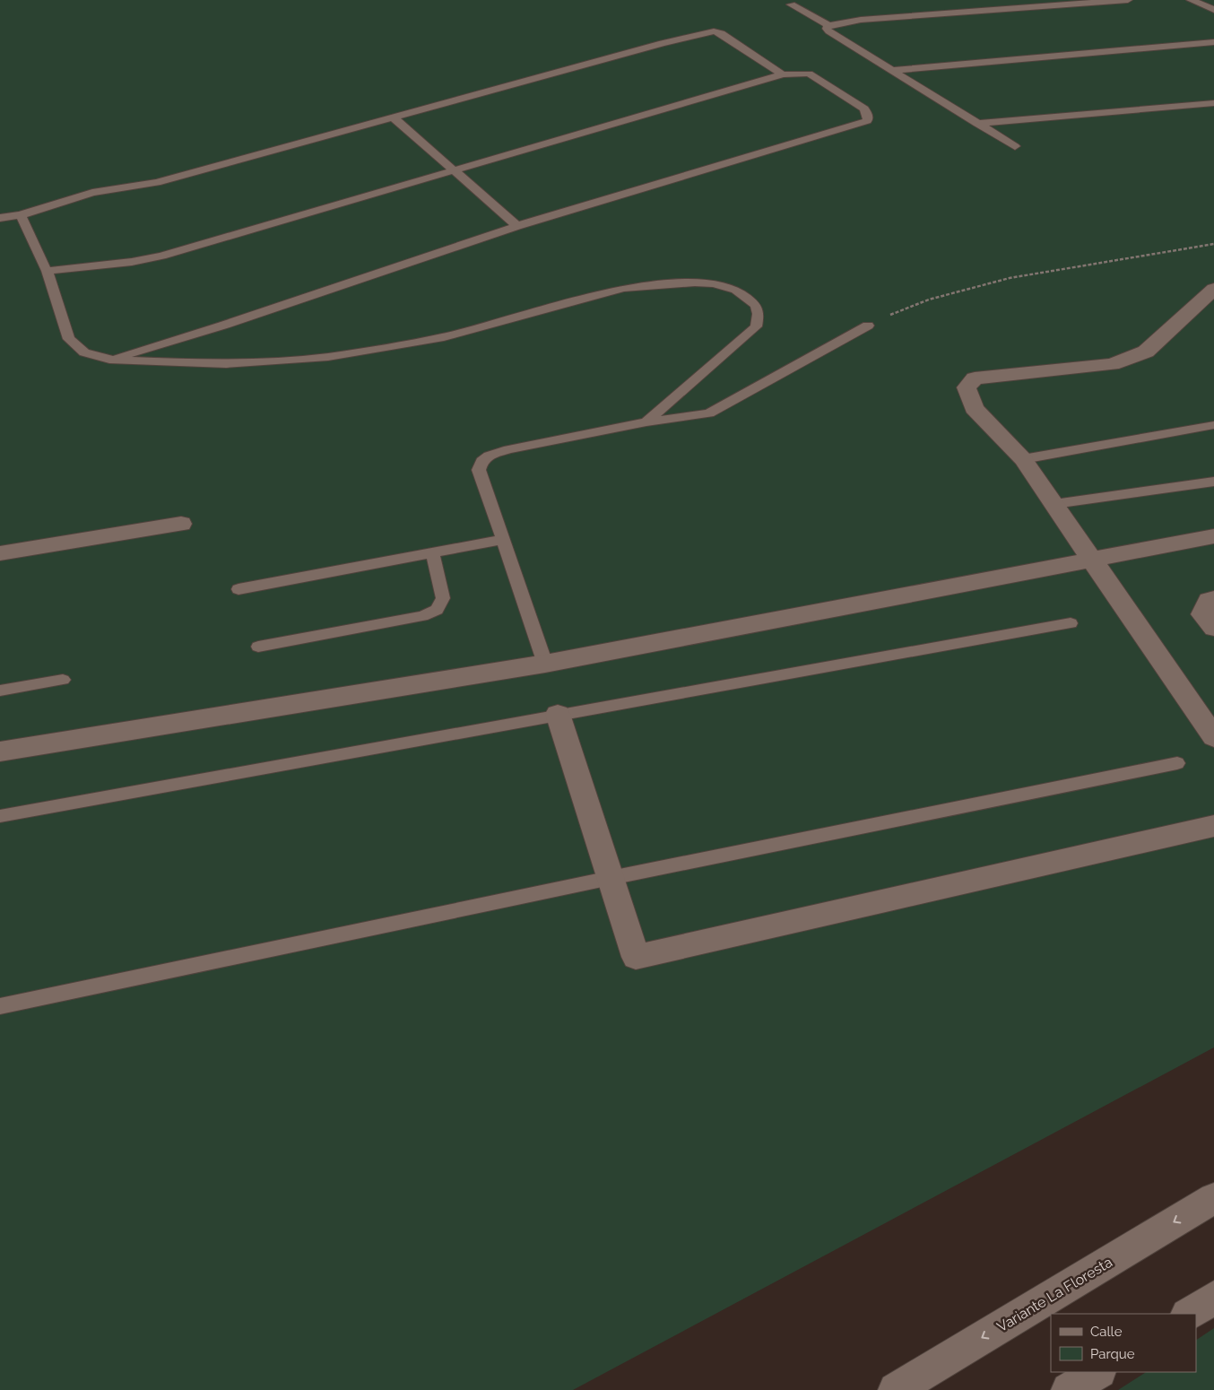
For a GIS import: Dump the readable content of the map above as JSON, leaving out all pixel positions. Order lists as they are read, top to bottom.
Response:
{
  "streets": {
    "street": ["Variante La Floresta"]
  },
  "one_way": ["Variante La Floresta"],
  "legend": ["Calle", "Parque"]
}
